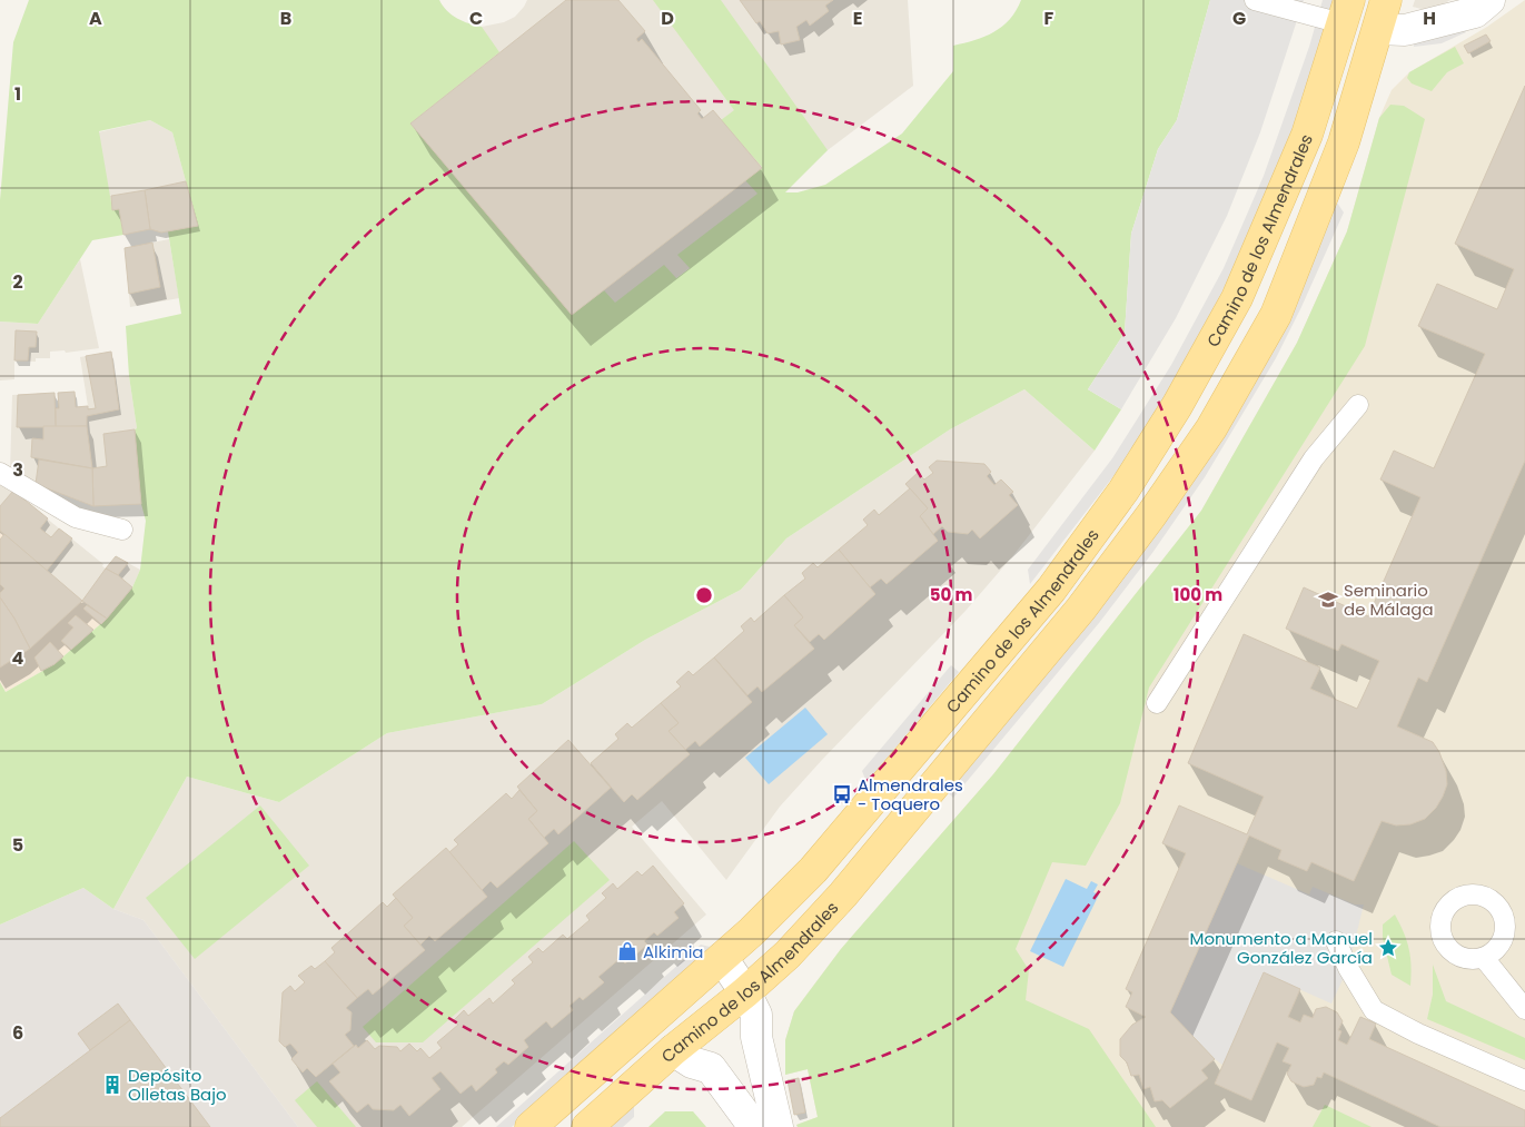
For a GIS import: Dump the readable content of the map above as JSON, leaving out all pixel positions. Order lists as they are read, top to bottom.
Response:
{
  "streets": {
    "main road": ["Camino de los Almendrales"]
  },
  "places": {
    "school or university": ["Seminario de Málaga"],
    "bus stop": ["Almendrales - Toquero"],
    "place": ["Monumento a Manuel González García"],
    "shop": ["Alkimia"],
    "building": ["Depósito Olletas Bajo"]
  },
  "grid": {
    "columns": [
      "A",
      "B",
      "C",
      "D",
      "E",
      "F",
      "G",
      "H"
    ],
    "rows": [
      "1",
      "2",
      "3",
      "4",
      "5",
      "6"
    ]
  },
  "rings": ["50 m", "100 m"]
}
